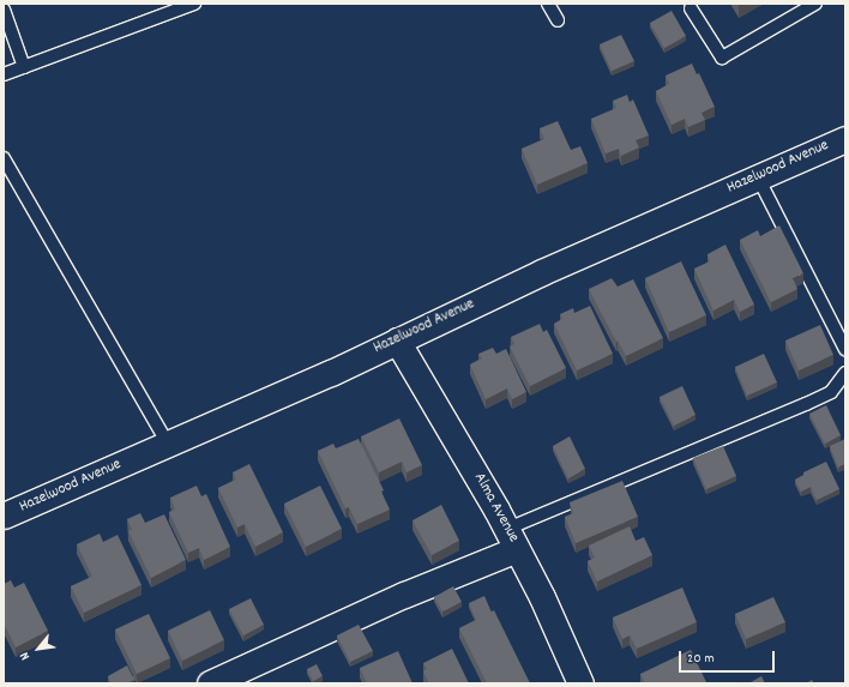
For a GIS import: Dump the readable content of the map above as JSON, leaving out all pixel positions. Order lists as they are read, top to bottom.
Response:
{
  "streets": {
    "street": ["Hazelwood Avenue", "Alma Avenue"]
  },
  "crossings": [
    ["Hazelwood Avenue", "Alma Avenue"]
  ],
  "scale_bar": "20 m",
  "north": "bottom left"
}
